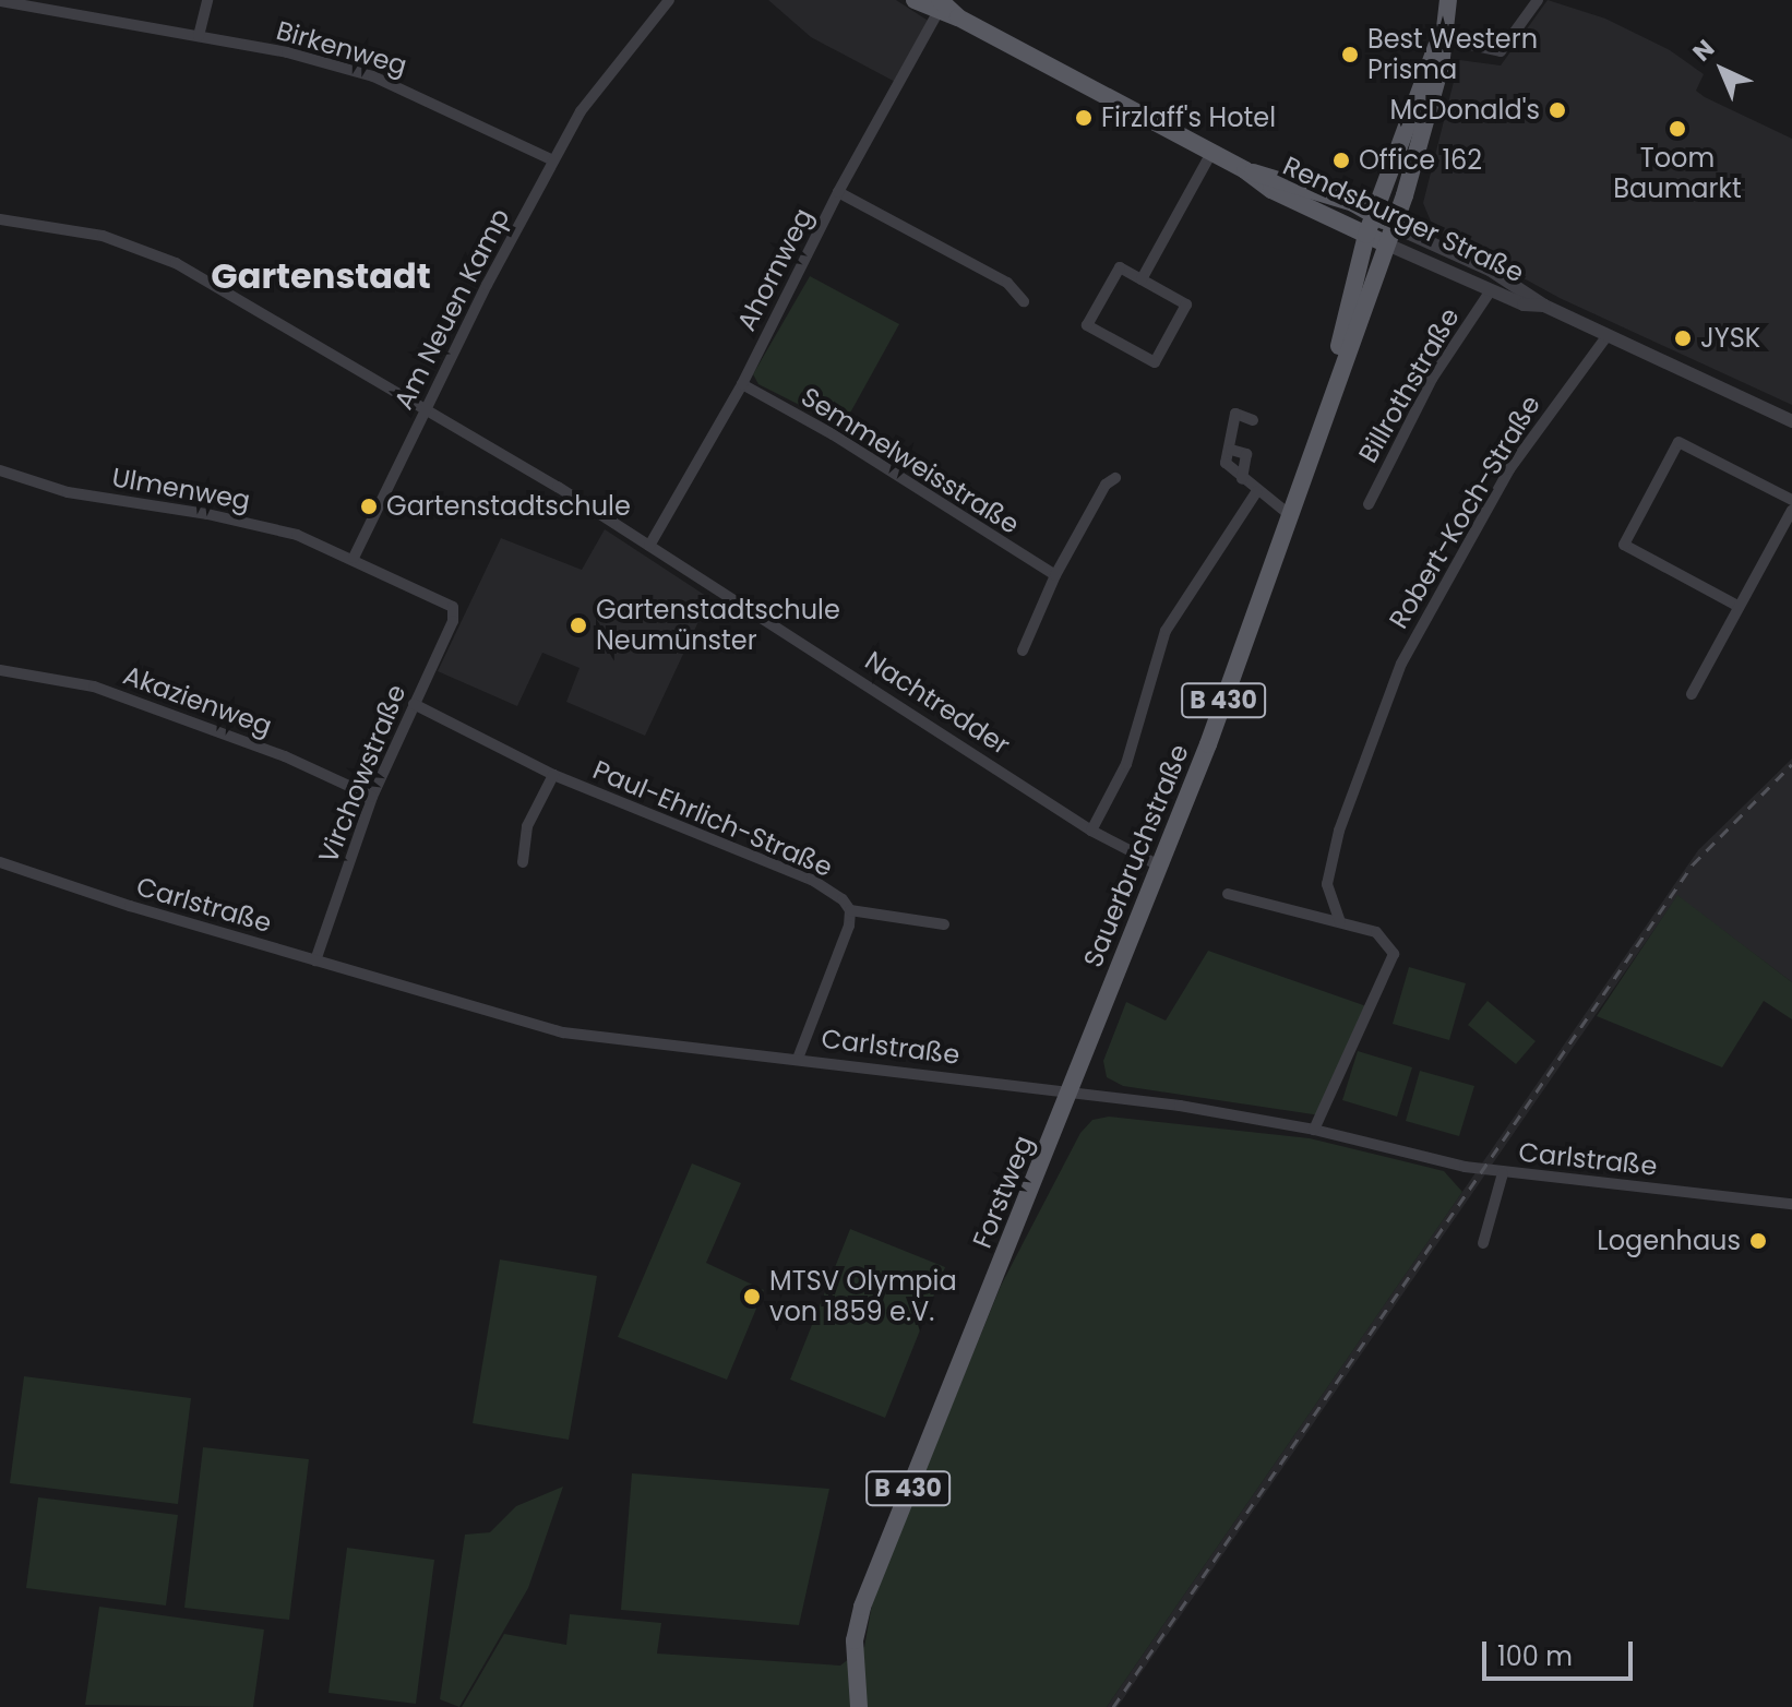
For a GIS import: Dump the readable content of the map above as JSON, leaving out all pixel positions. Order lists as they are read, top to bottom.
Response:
{
  "streets": {
    "main road": [
      "Rendsburger Straße",
      "B 430",
      "Sauerbruchstraße",
      "Forstweg"
    ],
    "street": [
      "Birkenweg",
      "Ahornweg",
      "Am Neuen Kamp",
      "Billrothstraße",
      "Semmelweisstraße",
      "Ulmenweg",
      "Robert-Koch-Straße",
      "Akazienweg",
      "Nachtredder",
      "Virchowstraße",
      "Paul-Ehrlich-Straße",
      "Carlstraße"
    ]
  },
  "crossings": [
    ["Birkenweg", "Am Neuen Kamp"],
    ["Rendsburger Straße", "Ahornweg"],
    ["Rendsburger Straße", "Billrothstraße"],
    ["Rendsburger Straße", "Robert-Koch-Straße"],
    ["Rendsburger Straße", "B 430"],
    ["Rendsburger Straße", "Sauerbruchstraße"],
    ["Ahornweg", "Semmelweisstraße"],
    ["Ahornweg", "Nachtredder"],
    ["Am Neuen Kamp", "Ulmenweg"],
    ["Am Neuen Kamp", "Nachtredder"],
    ["Am Neuen Kamp", "Virchowstraße"],
    ["Ulmenweg", "Virchowstraße"],
    ["Akazienweg", "Virchowstraße"],
    ["B 430", "Sauerbruchstraße"],
    ["Nachtredder", "Sauerbruchstraße"],
    ["Virchowstraße", "Paul-Ehrlich-Straße"],
    ["Virchowstraße", "Carlstraße"],
    ["Paul-Ehrlich-Straße", "Carlstraße"],
    ["Sauerbruchstraße", "Carlstraße"],
    ["Sauerbruchstraße", "Forstweg"],
    ["Carlstraße", "Forstweg"]
  ],
  "districts": ["Gartenstadt"],
  "places": [
    "Best Western Prisma",
    "McDonald's",
    "Firzlaff's Hotel",
    "Toom Baumarkt",
    "Office 162",
    "JYSK",
    "Gartenstadtschule",
    "Gartenstadtschule Neumünster",
    "Logenhaus",
    "MTSV Olympia von 1859 e.V."
  ],
  "scale_bar": "100 m",
  "north": "top left"
}
